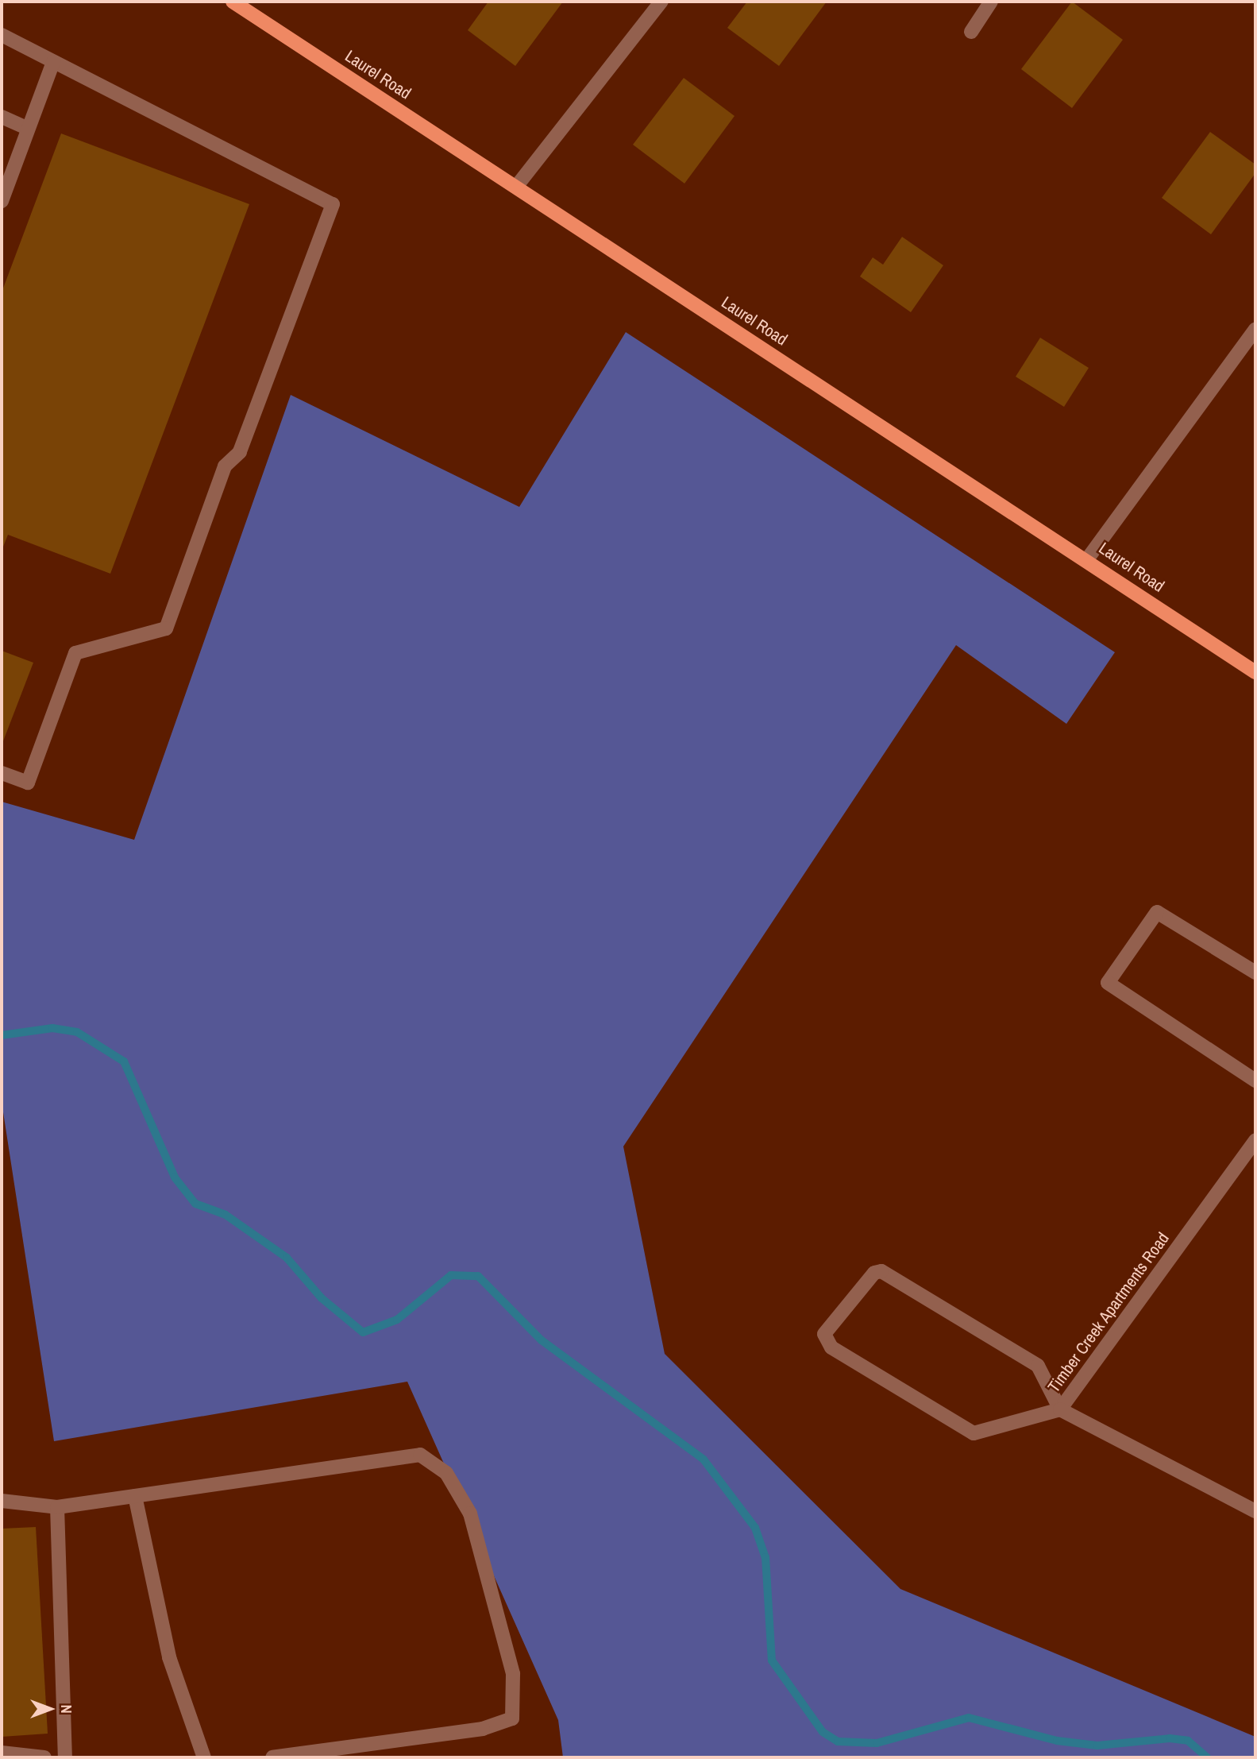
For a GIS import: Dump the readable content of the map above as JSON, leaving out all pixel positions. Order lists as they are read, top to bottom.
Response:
{
  "streets": {
    "main road": ["Laurel Road"],
    "street": ["Timber Creek Apartments Road"]
  },
  "north": "right"
}
